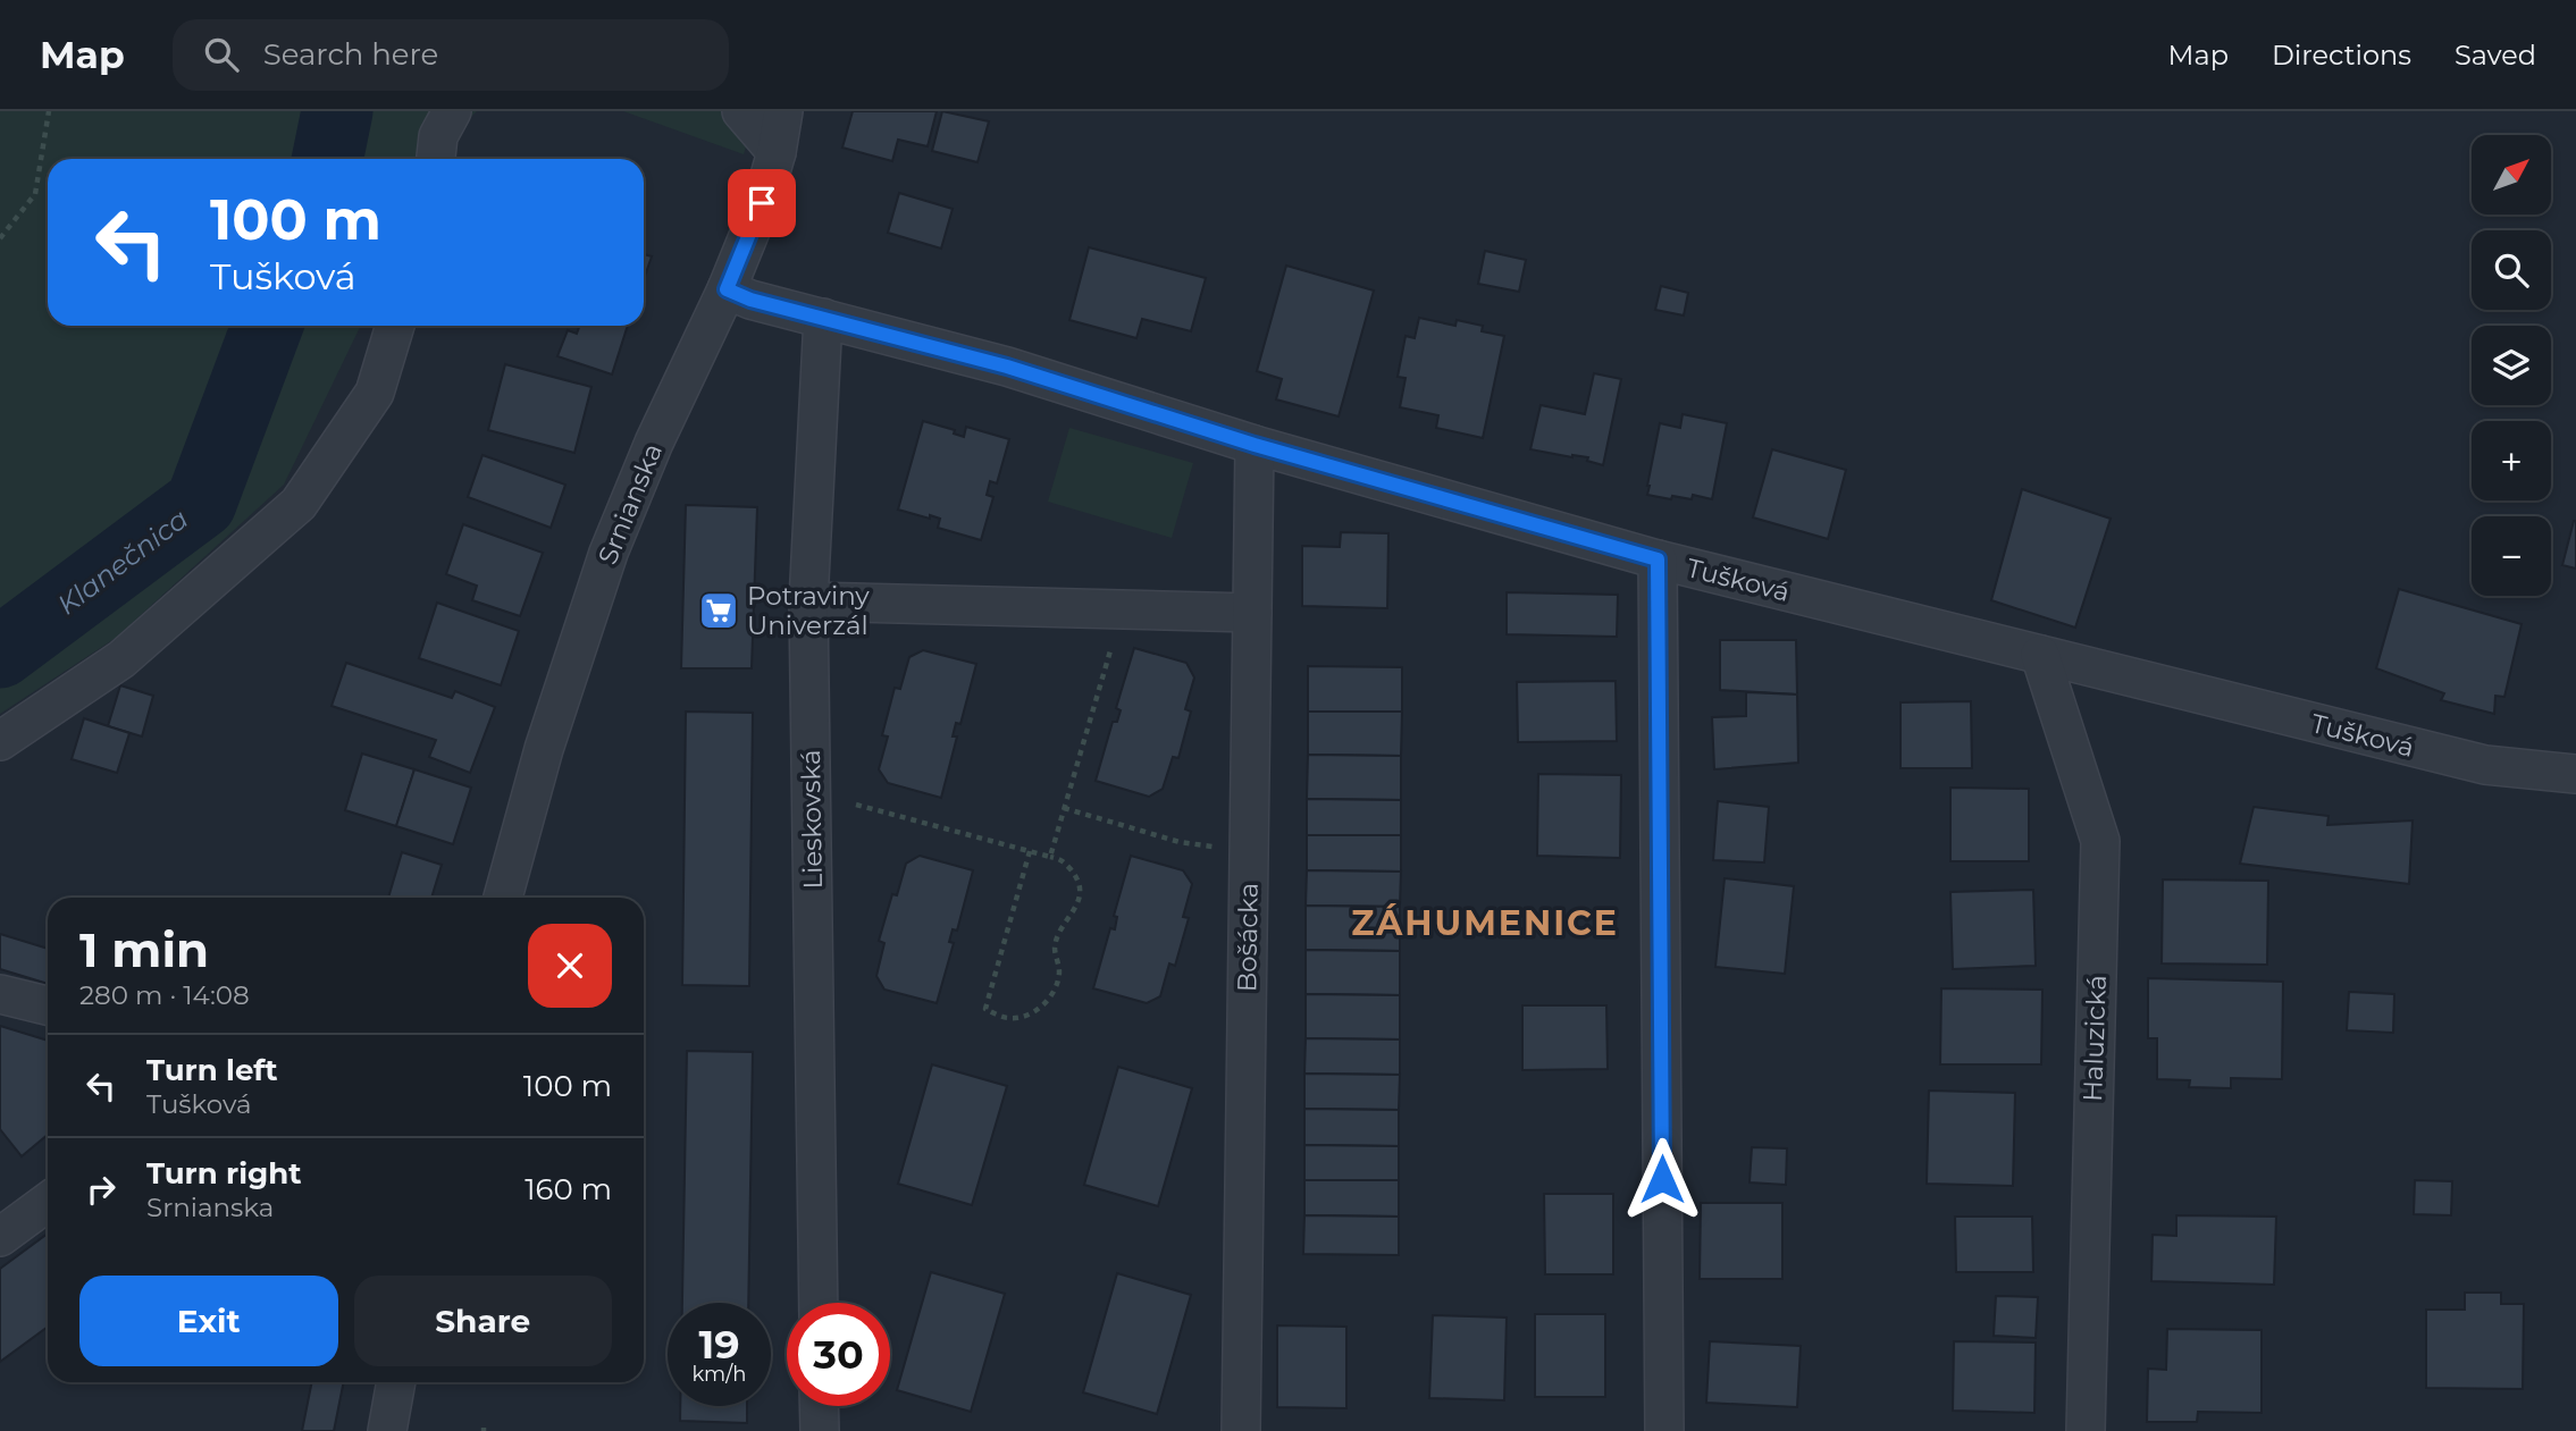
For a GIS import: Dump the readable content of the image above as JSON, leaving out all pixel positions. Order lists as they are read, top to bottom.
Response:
{
  "streets": {
    "street": [
      "Srnianska",
      "Tušková",
      "Lieskovská",
      "Bošácka",
      "Haluzická"
    ]
  },
  "crossings": [
    ["Srnianska", "Tušková"],
    ["Tušková", "Lieskovská"],
    ["Tušková", "Bošácka"],
    ["Tušková", "Haluzická"]
  ],
  "districts": ["ZÁHUMENICE"],
  "water": ["Klanečnica"],
  "places": {
    "supermarket": ["Potraviny Univerzál"]
  },
  "north": "top right",
  "page": {
    "header": "Map",
    "search": "Search here",
    "nav": ["Map", "Directions", "Saved"],
    "map_buttons": ["+", "−"],
    "turn": ["100 m", "Tušková"],
    "heading": ["1 min", "280 m · 14:08"],
    "list": [
      {
        "name": "Turn left",
        "note": "Tušková",
        "value": "100 m"
      },
      {
        "name": "Turn right",
        "note": "Srnianska",
        "value": "160 m"
      }
    ],
    "buttons": ["Exit", "Share"],
    "speed": "19 km/h",
    "limit": "30"
  }
}
